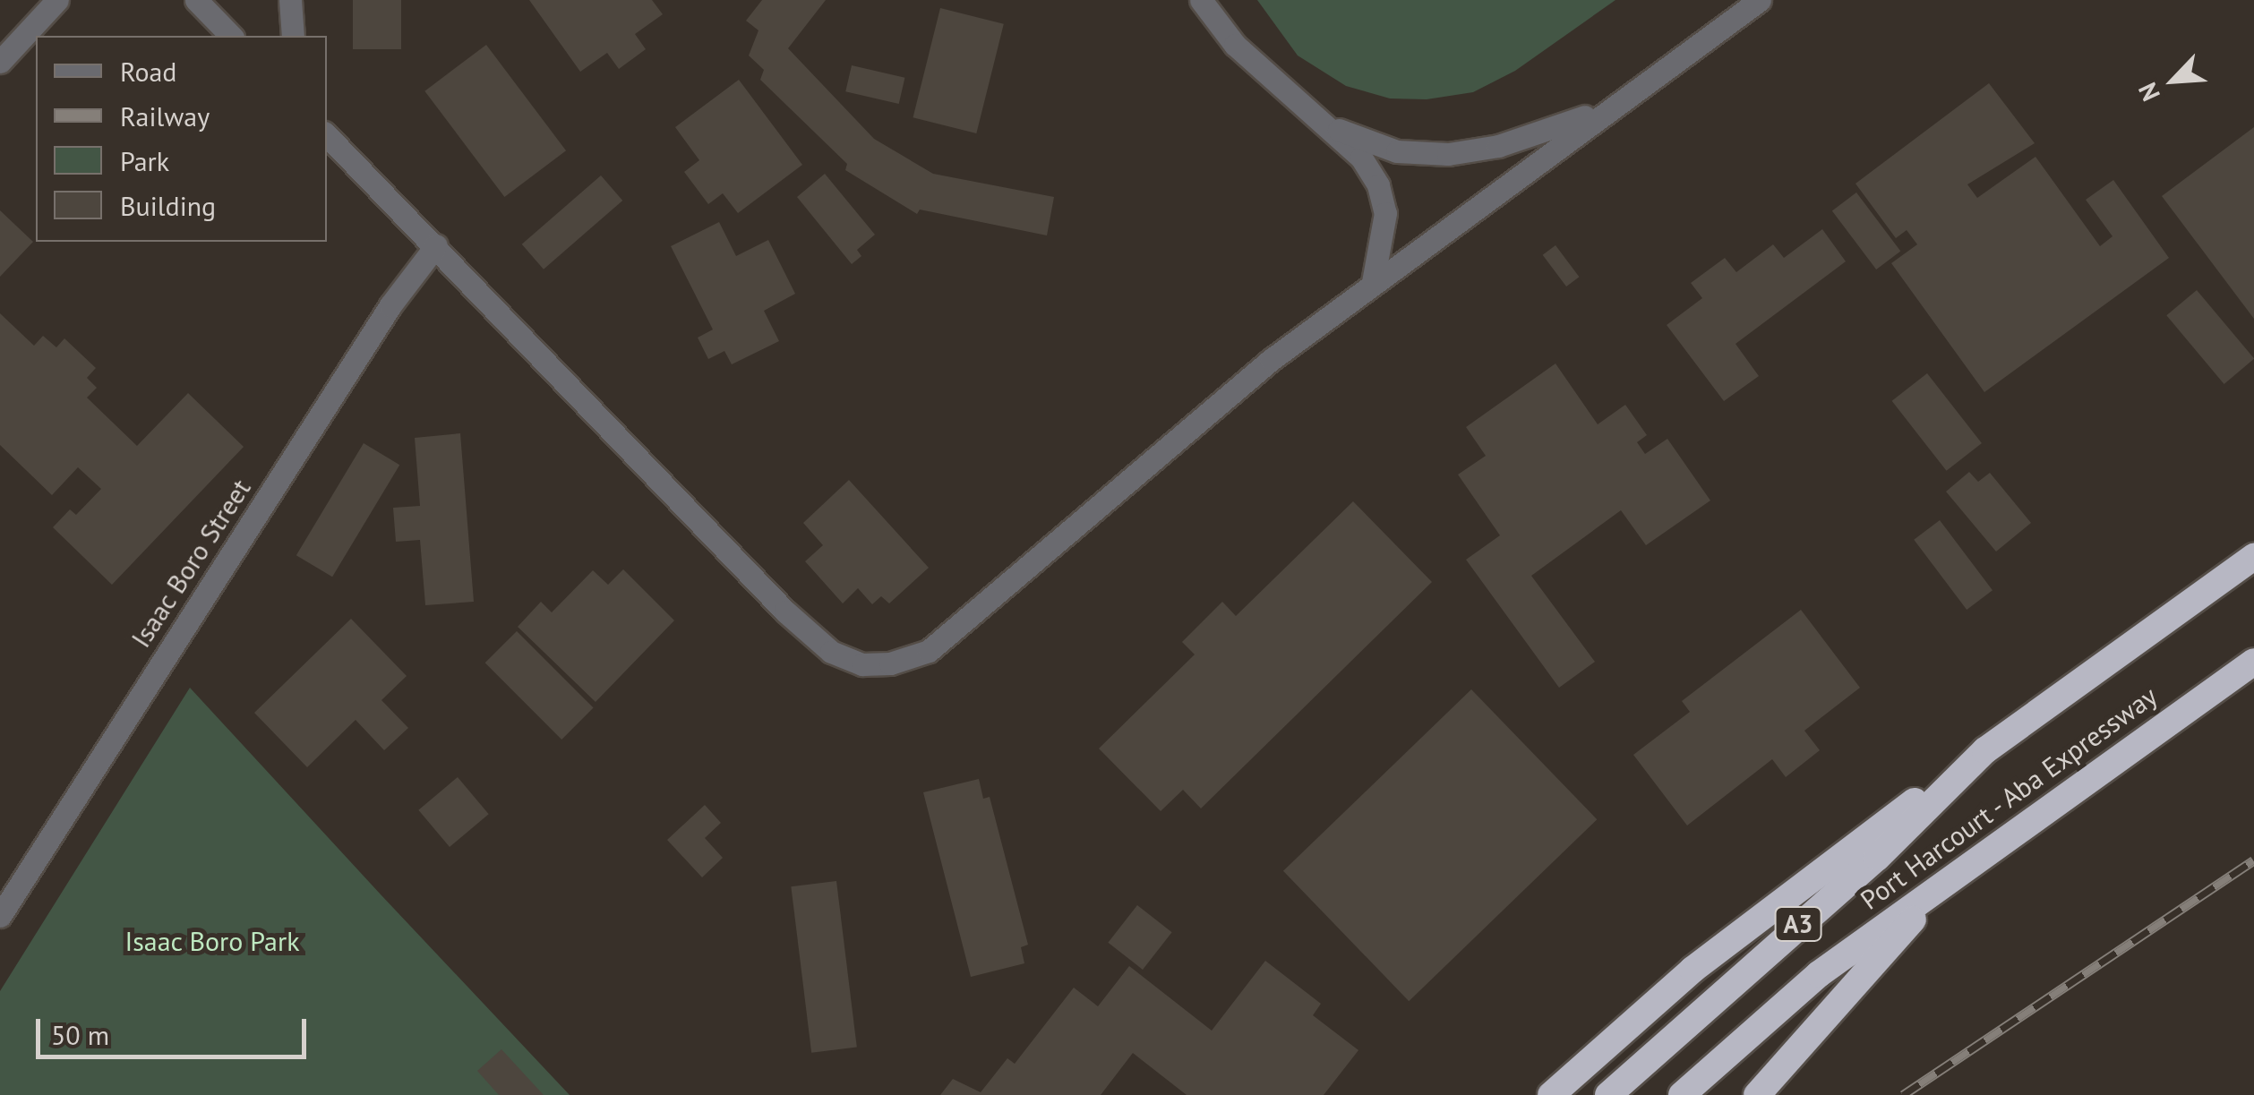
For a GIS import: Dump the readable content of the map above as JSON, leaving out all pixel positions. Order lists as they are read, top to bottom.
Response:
{
  "streets": {
    "highway": ["Port Harcourt - Aba Expressway", "A3"],
    "street": ["Isaac Boro Street"]
  },
  "parks": ["Isaac Boro Park"],
  "legend": [
    "Road",
    "Railway",
    "Park",
    "Building"
  ],
  "scale_bar": "50 m",
  "north": "bottom left"
}
